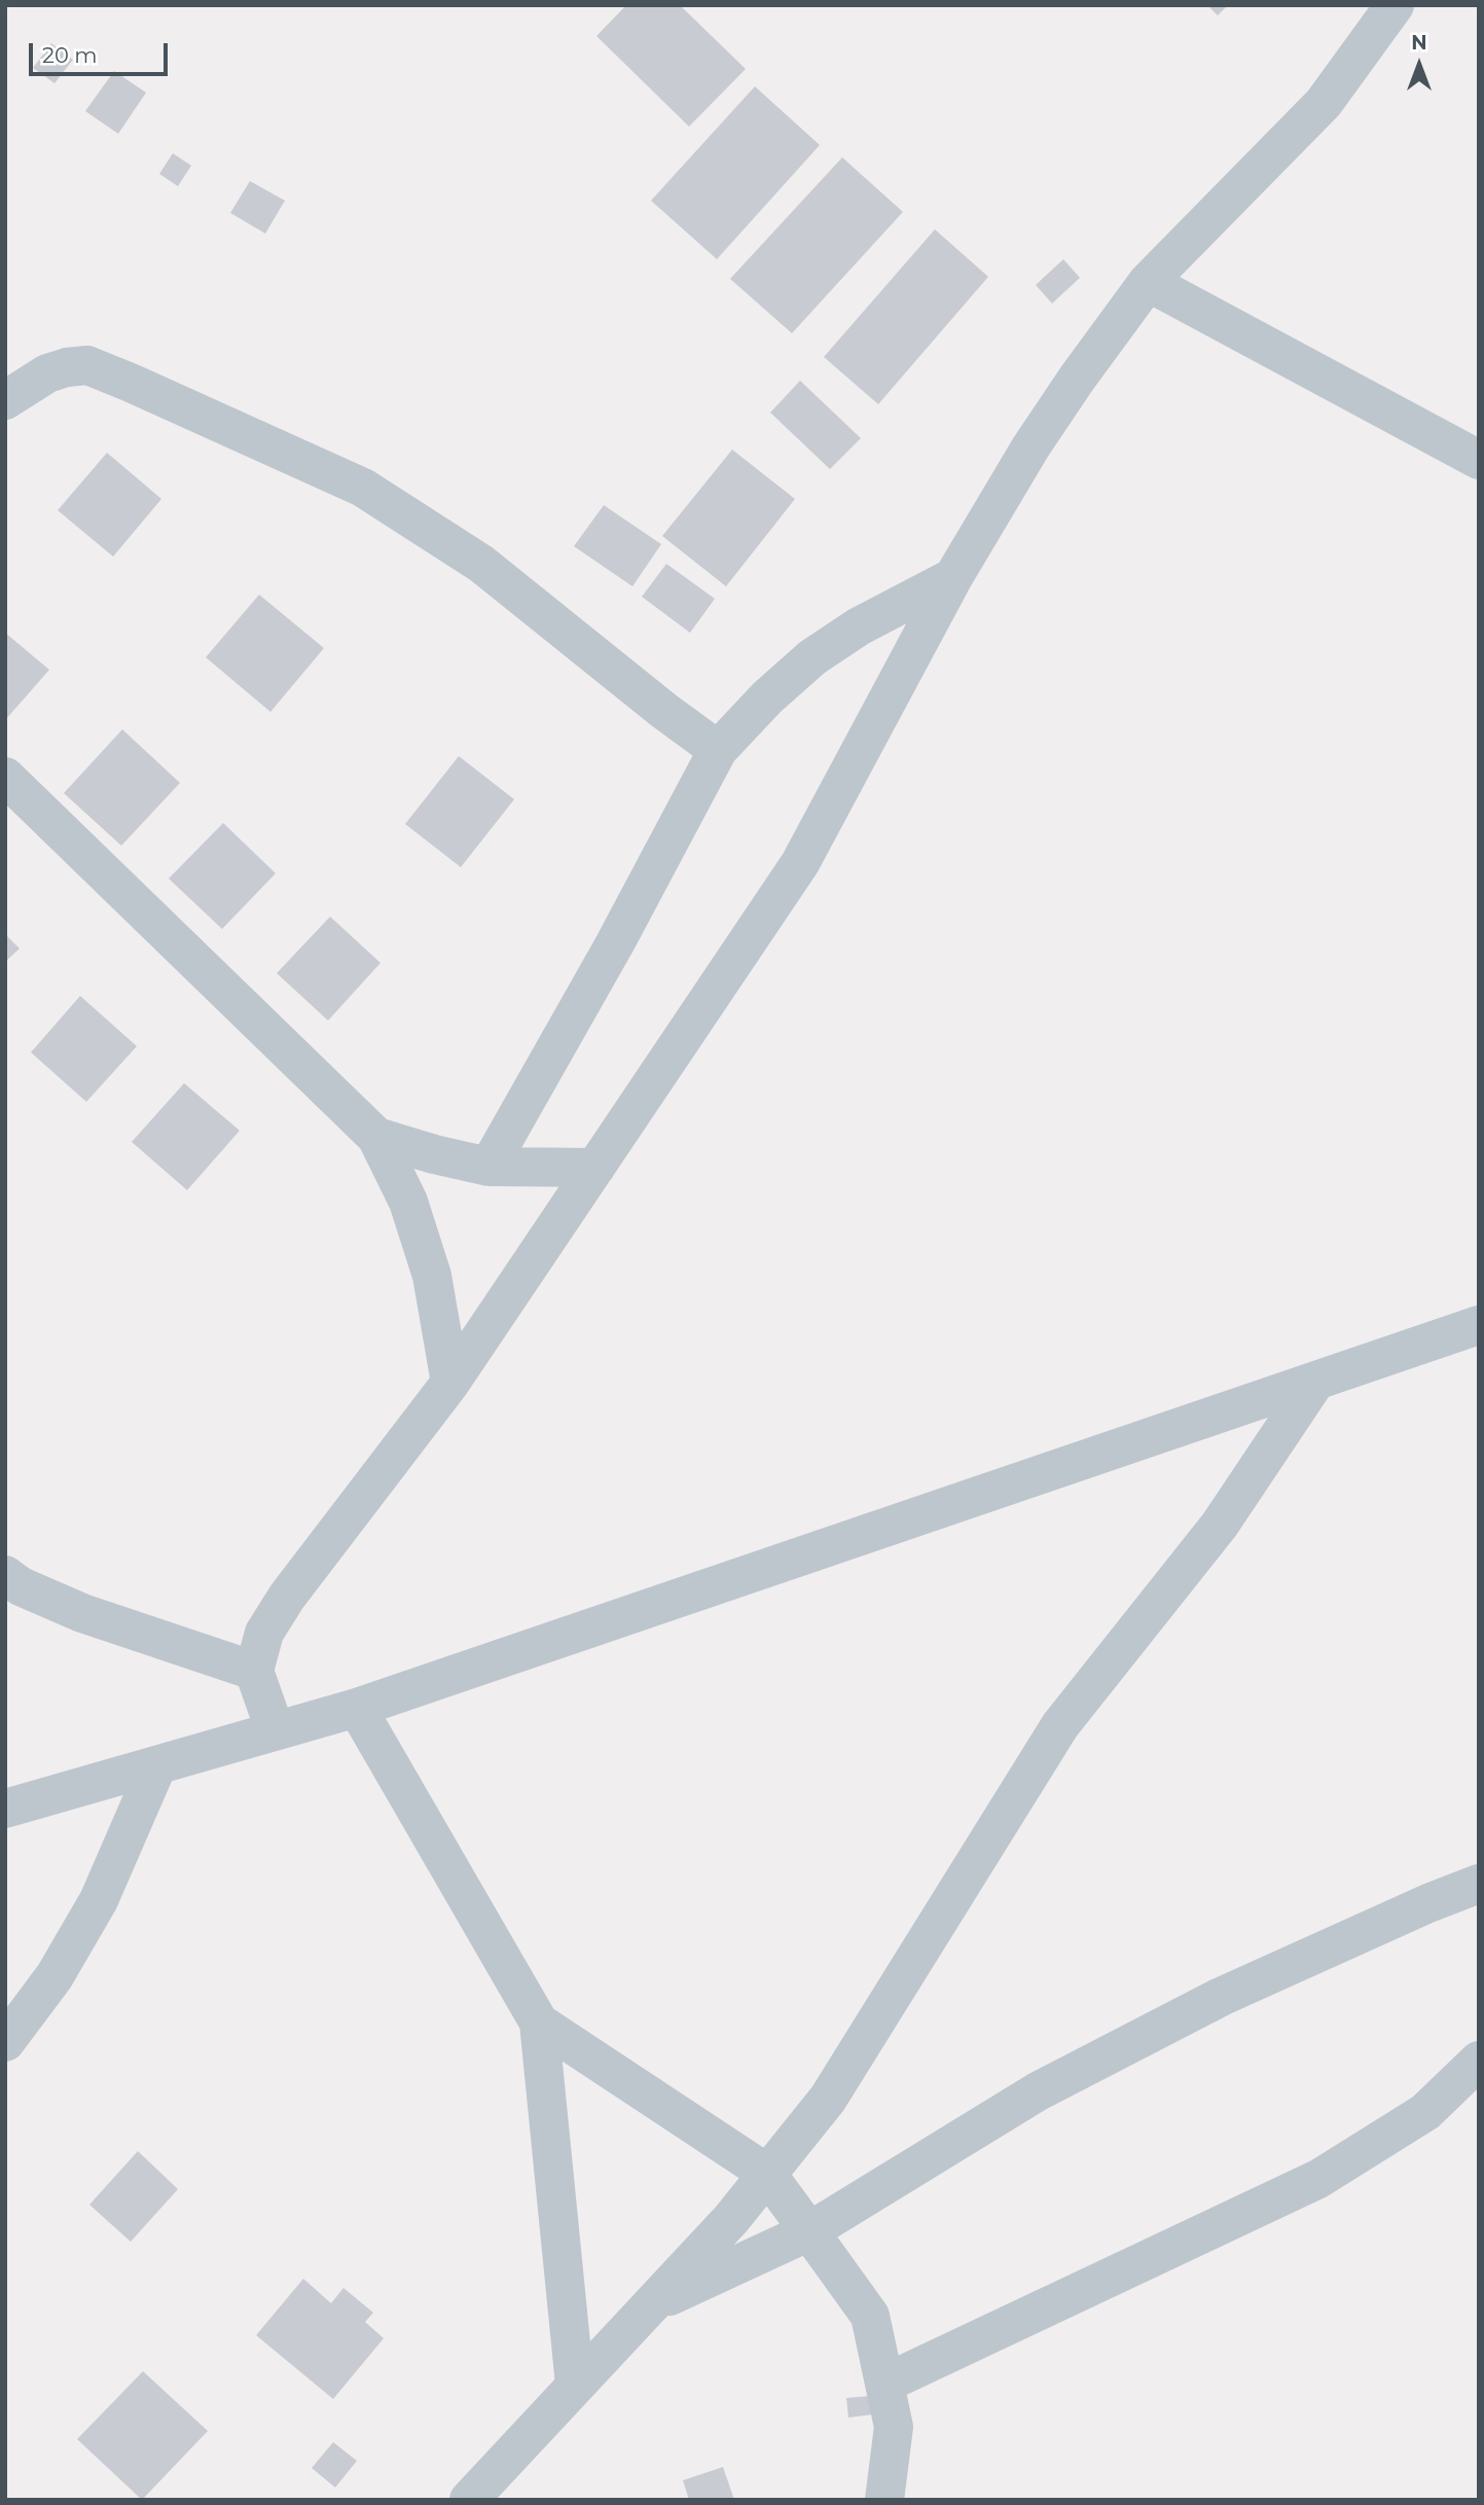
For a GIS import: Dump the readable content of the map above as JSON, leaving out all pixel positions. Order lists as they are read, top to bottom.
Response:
{
  "scale_bar": "20 m",
  "north": "top"
}
